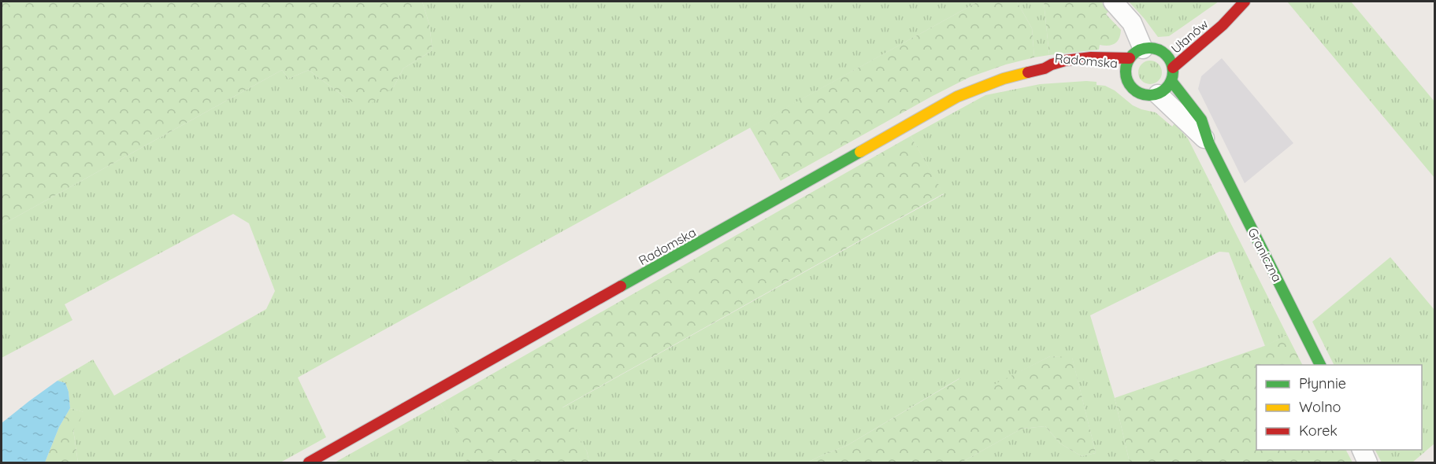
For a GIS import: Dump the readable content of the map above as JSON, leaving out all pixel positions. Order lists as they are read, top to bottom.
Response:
{
  "streets": {
    "street": ["Ułanów", "Radomska", "Graniczna"]
  },
  "crossings": [
    ["Ułanów", "Radomska"],
    ["Ułanów", "Graniczna"],
    ["Radomska", "Graniczna"]
  ],
  "legend": ["Płynnie", "Wolno", "Korek"]
}
